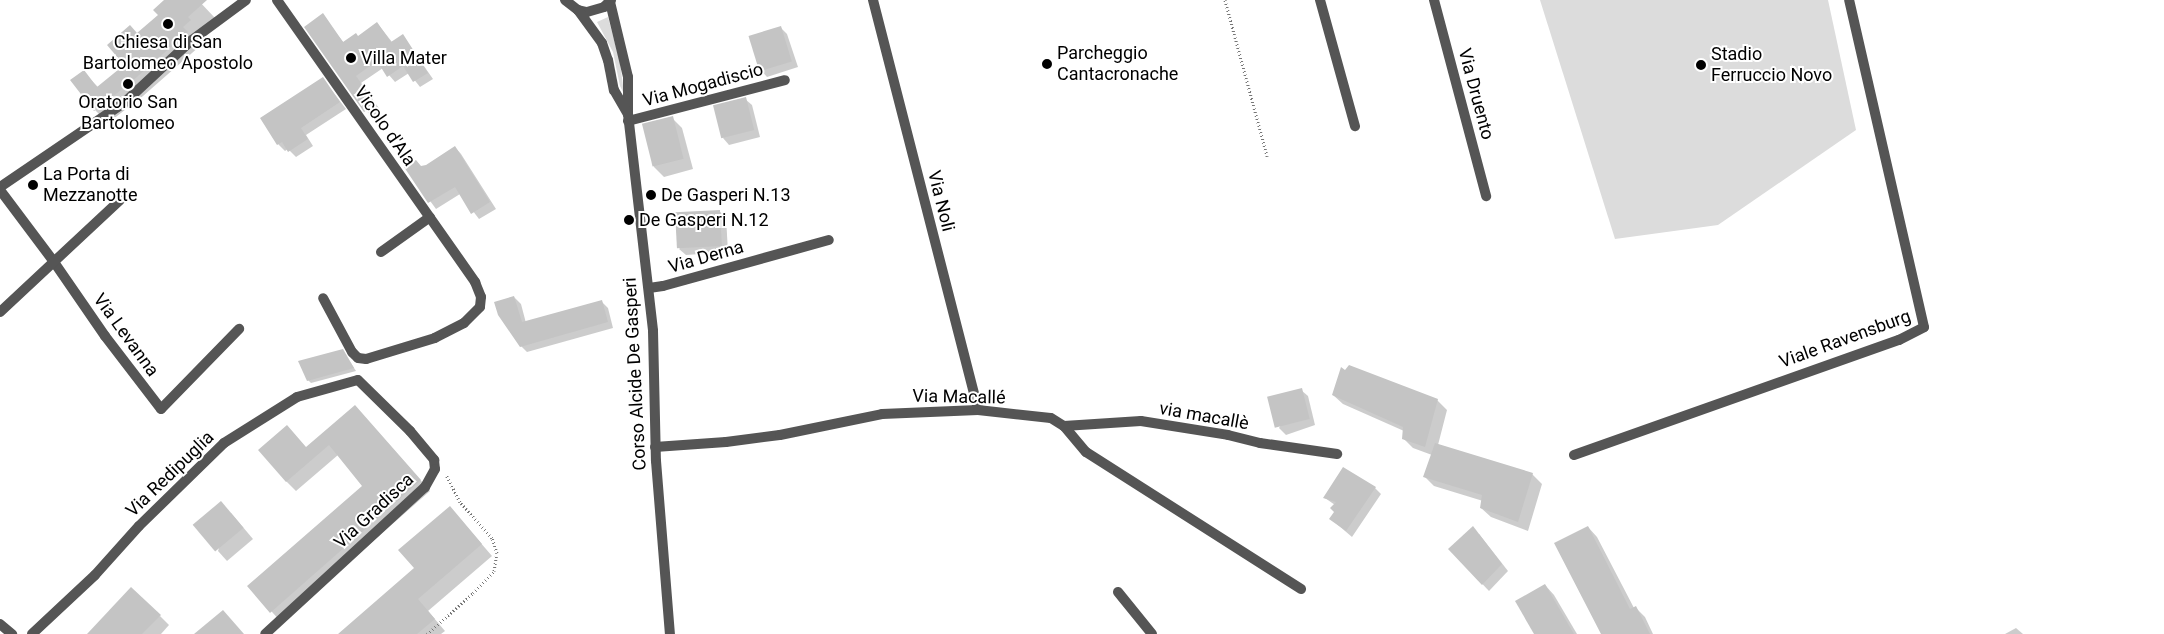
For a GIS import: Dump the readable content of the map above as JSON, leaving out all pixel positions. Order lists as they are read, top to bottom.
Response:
{
  "streets": {
    "street": [
      "Via Mogadiscio",
      "Via Druento",
      "Vicolo d'Ala",
      "Via Noli",
      "Via Derna",
      "Via Levanna",
      "Viale Ravensburg",
      "Corso Alcide De Gasperi",
      "Via Macallé",
      "via macallè",
      "Via Redipuglia",
      "Via Gradisca"
    ]
  },
  "crossings": [
    ["Via Mogadiscio", "Corso Alcide De Gasperi"],
    ["Via Noli", "Via Macallé"],
    ["Via Derna", "Corso Alcide De Gasperi"],
    ["Corso Alcide De Gasperi", "Via Macallé"],
    ["Via Macallé", "via macallè"],
    ["Via Redipuglia", "Via Gradisca"]
  ],
  "places": [
    "Chiesa di San Bartolomeo Apostolo",
    "Villa Mater",
    "Parcheggio Cantacronache",
    "Stadio Ferruccio Novo",
    "Oratorio San Bartolomeo",
    "La Porta di Mezzanotte",
    "De Gasperi N.13",
    "De Gasperi N.12"
  ]
}
